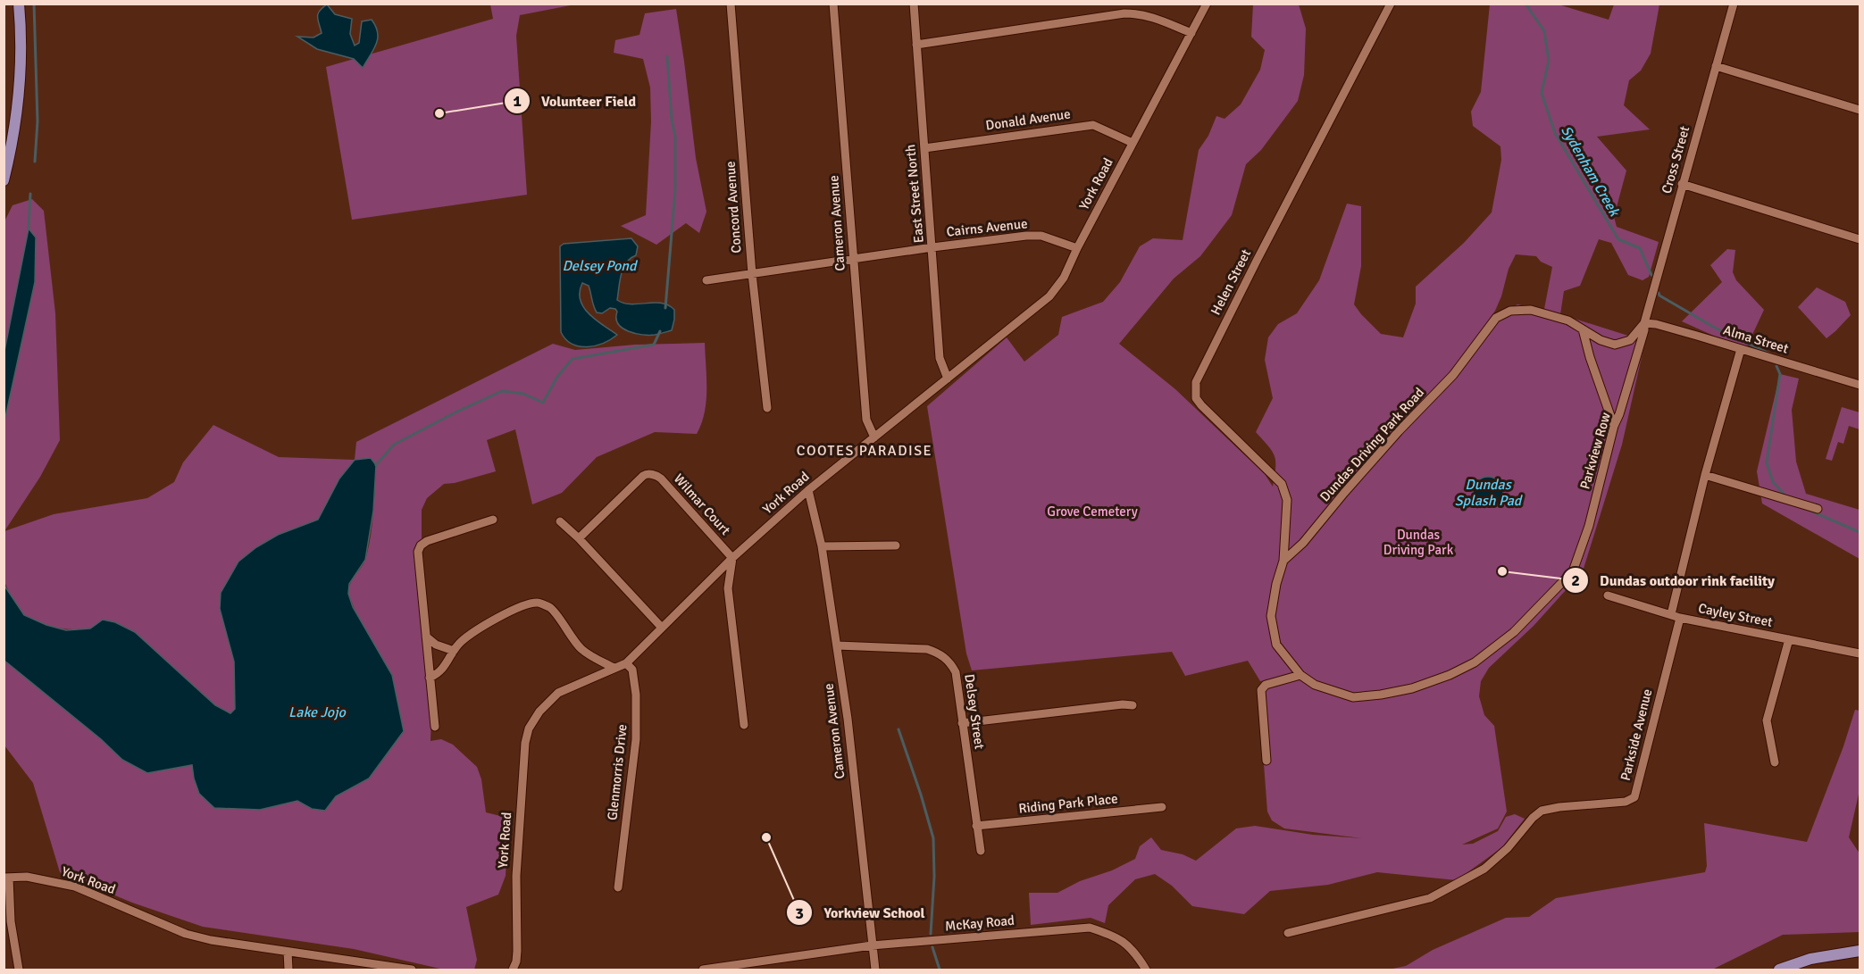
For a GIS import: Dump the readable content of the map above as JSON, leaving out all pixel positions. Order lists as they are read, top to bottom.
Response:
{
  "streets": {
    "street": [
      "Donald Avenue",
      "Cross Street",
      "York Road",
      "East Street North",
      "Concord Avenue",
      "Cameron Avenue",
      "Cairns Avenue",
      "Helen Street",
      "Alma Street",
      "Dundas Driving Park Road",
      "Parkview Row",
      "Wilmar Court",
      "Cayley Street",
      "Delsey Street",
      "Parkside Avenue",
      "Glenmorris Drive",
      "Riding Park Place",
      "McKay Road"
    ]
  },
  "crossings": [
    ["Donald Avenue", "York Road"],
    ["Donald Avenue", "East Street North"],
    ["Cross Street", "Alma Street"],
    ["Cross Street", "Dundas Driving Park Road"],
    ["Cross Street", "Parkview Row"],
    ["York Road", "East Street North"],
    ["York Road", "Cameron Avenue"],
    ["York Road", "Cairns Avenue"],
    ["York Road", "Wilmar Court"],
    ["York Road", "Glenmorris Drive"],
    ["East Street North", "Cairns Avenue"],
    ["Concord Avenue", "Cairns Avenue"],
    ["Cameron Avenue", "Cairns Avenue"],
    ["Cameron Avenue", "Delsey Street"],
    ["Cameron Avenue", "McKay Road"],
    ["Helen Street", "Dundas Driving Park Road"],
    ["Alma Street", "Dundas Driving Park Road"],
    ["Alma Street", "Parkview Row"],
    ["Alma Street", "Parkside Avenue"],
    ["Dundas Driving Park Road", "Parkview Row"],
    ["Cayley Street", "Parkside Avenue"],
    ["Delsey Street", "Riding Park Place"]
  ],
  "districts": ["COOTES PARADISE"],
  "water": [
    "Sydenham Creek",
    "Delsey Pond",
    "Dundas Splash Pad",
    "Lake Jojo"
  ],
  "parks": ["Grove Cemetery", "Dundas Driving Park"],
  "places": ["Volunteer Field", "Dundas outdoor rink facility", "Yorkview School"]
}
